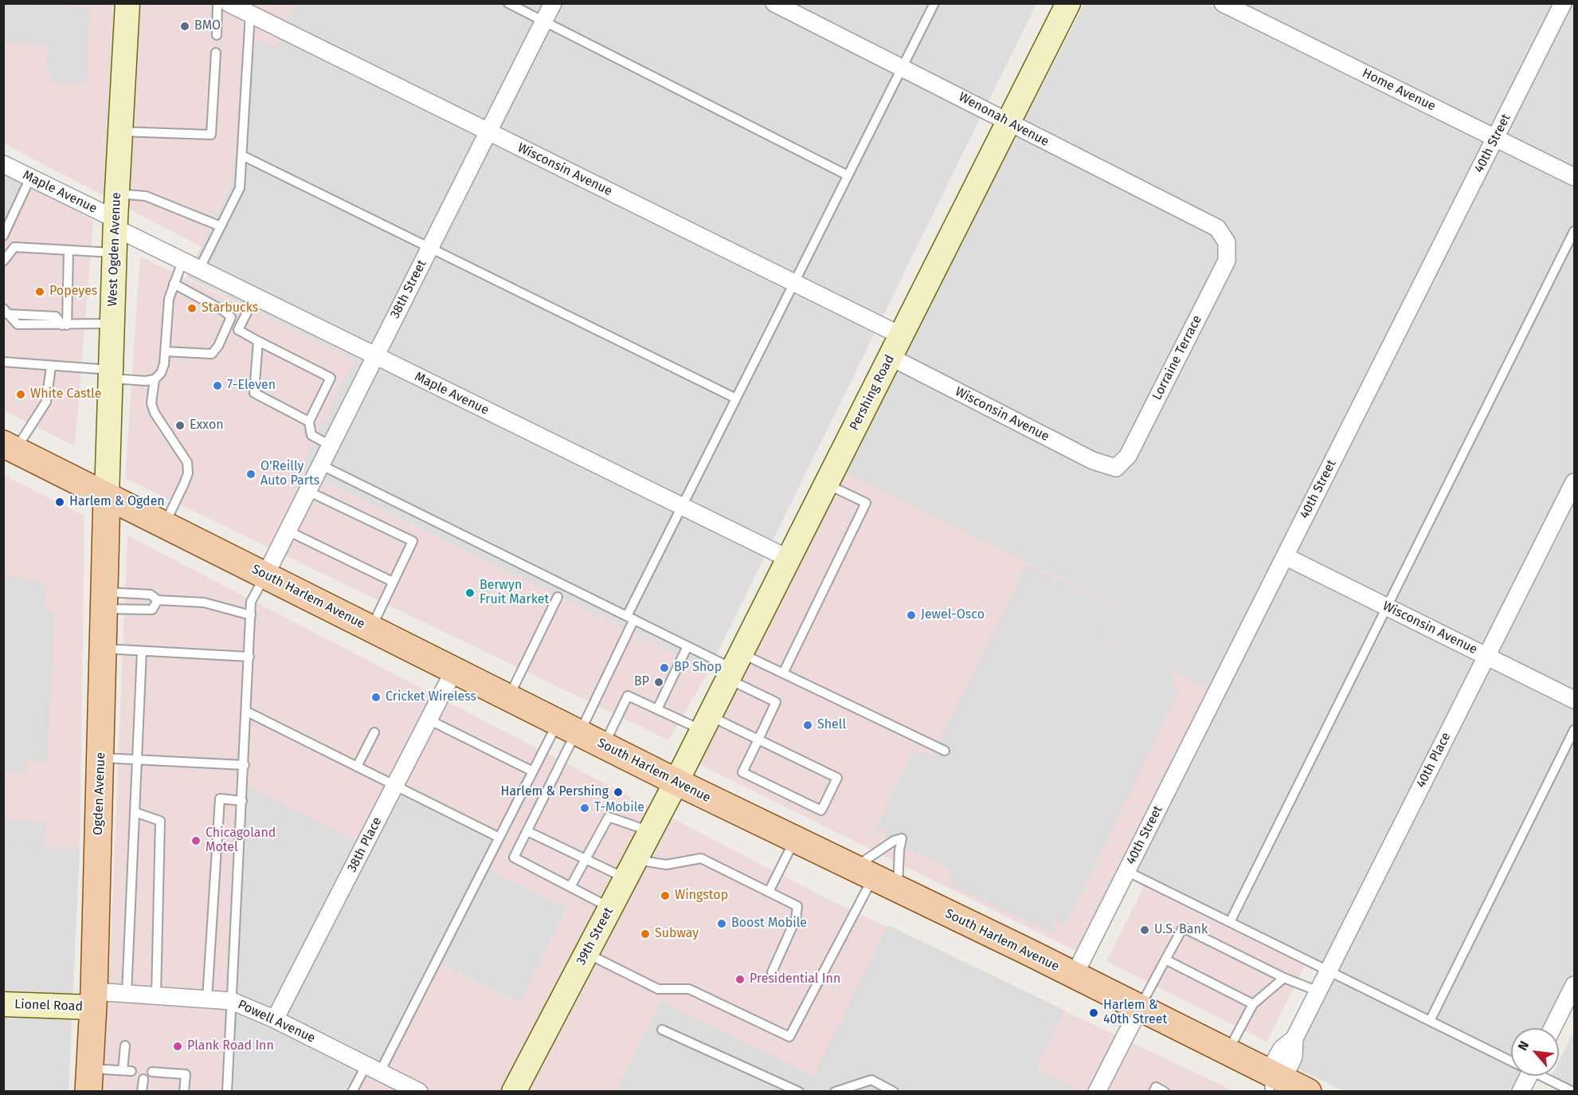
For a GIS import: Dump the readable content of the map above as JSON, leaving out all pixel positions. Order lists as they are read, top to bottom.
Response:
{
  "streets": {
    "main road": [
      "West Ogden Avenue",
      "Pershing Road",
      "South Harlem Avenue",
      "Ogden Avenue",
      "39th Street",
      "Lionel Road"
    ],
    "street": [
      "Home Avenue",
      "Wenonah Avenue",
      "40th Street",
      "Wisconsin Avenue",
      "Maple Avenue",
      "38th Street",
      "Lorraine Terrace",
      "40th Place",
      "38th Place",
      "Powell Avenue"
    ]
  },
  "crossings": [
    ["Home Avenue", "40th Street"],
    ["Wenonah Avenue", "Lorraine Terrace"],
    ["Wenonah Avenue", "Pershing Road"],
    ["40th Street", "Wisconsin Avenue"],
    ["40th Street", "South Harlem Avenue"],
    ["Wisconsin Avenue", "38th Street"],
    ["Wisconsin Avenue", "Lorraine Terrace"],
    ["Wisconsin Avenue", "Pershing Road"],
    ["Wisconsin Avenue", "40th Place"],
    ["Maple Avenue", "West Ogden Avenue"],
    ["Maple Avenue", "38th Street"],
    ["Maple Avenue", "Pershing Road"],
    ["West Ogden Avenue", "South Harlem Avenue"],
    ["West Ogden Avenue", "Ogden Avenue"],
    ["38th Street", "South Harlem Avenue"],
    ["Pershing Road", "South Harlem Avenue"],
    ["Pershing Road", "39th Street"],
    ["South Harlem Avenue", "40th Place"],
    ["South Harlem Avenue", "Ogden Avenue"],
    ["South Harlem Avenue", "38th Place"],
    ["South Harlem Avenue", "39th Street"],
    ["Ogden Avenue", "Lionel Road"],
    ["Ogden Avenue", "Powell Avenue"],
    ["38th Place", "Powell Avenue"],
    ["Lionel Road", "Powell Avenue"]
  ],
  "places": [
    "BMO",
    "Popeyes",
    "Starbucks",
    "7-Eleven",
    "White Castle",
    "Exxon",
    "O'Reilly Auto Parts",
    "Harlem & Ogden",
    "Berwyn Fruit Market",
    "Jewel-Osco",
    "BP Shop",
    "BP",
    "Cricket Wireless",
    "Shell",
    "Harlem & Pershing",
    "T-Mobile",
    "Chicagoland Motel",
    "Wingstop",
    "Boost Mobile",
    "U.S. Bank",
    "Subway",
    "Presidential Inn",
    "Harlem & 40th Street",
    "Plank Road Inn"
  ],
  "north": "top left"
}
